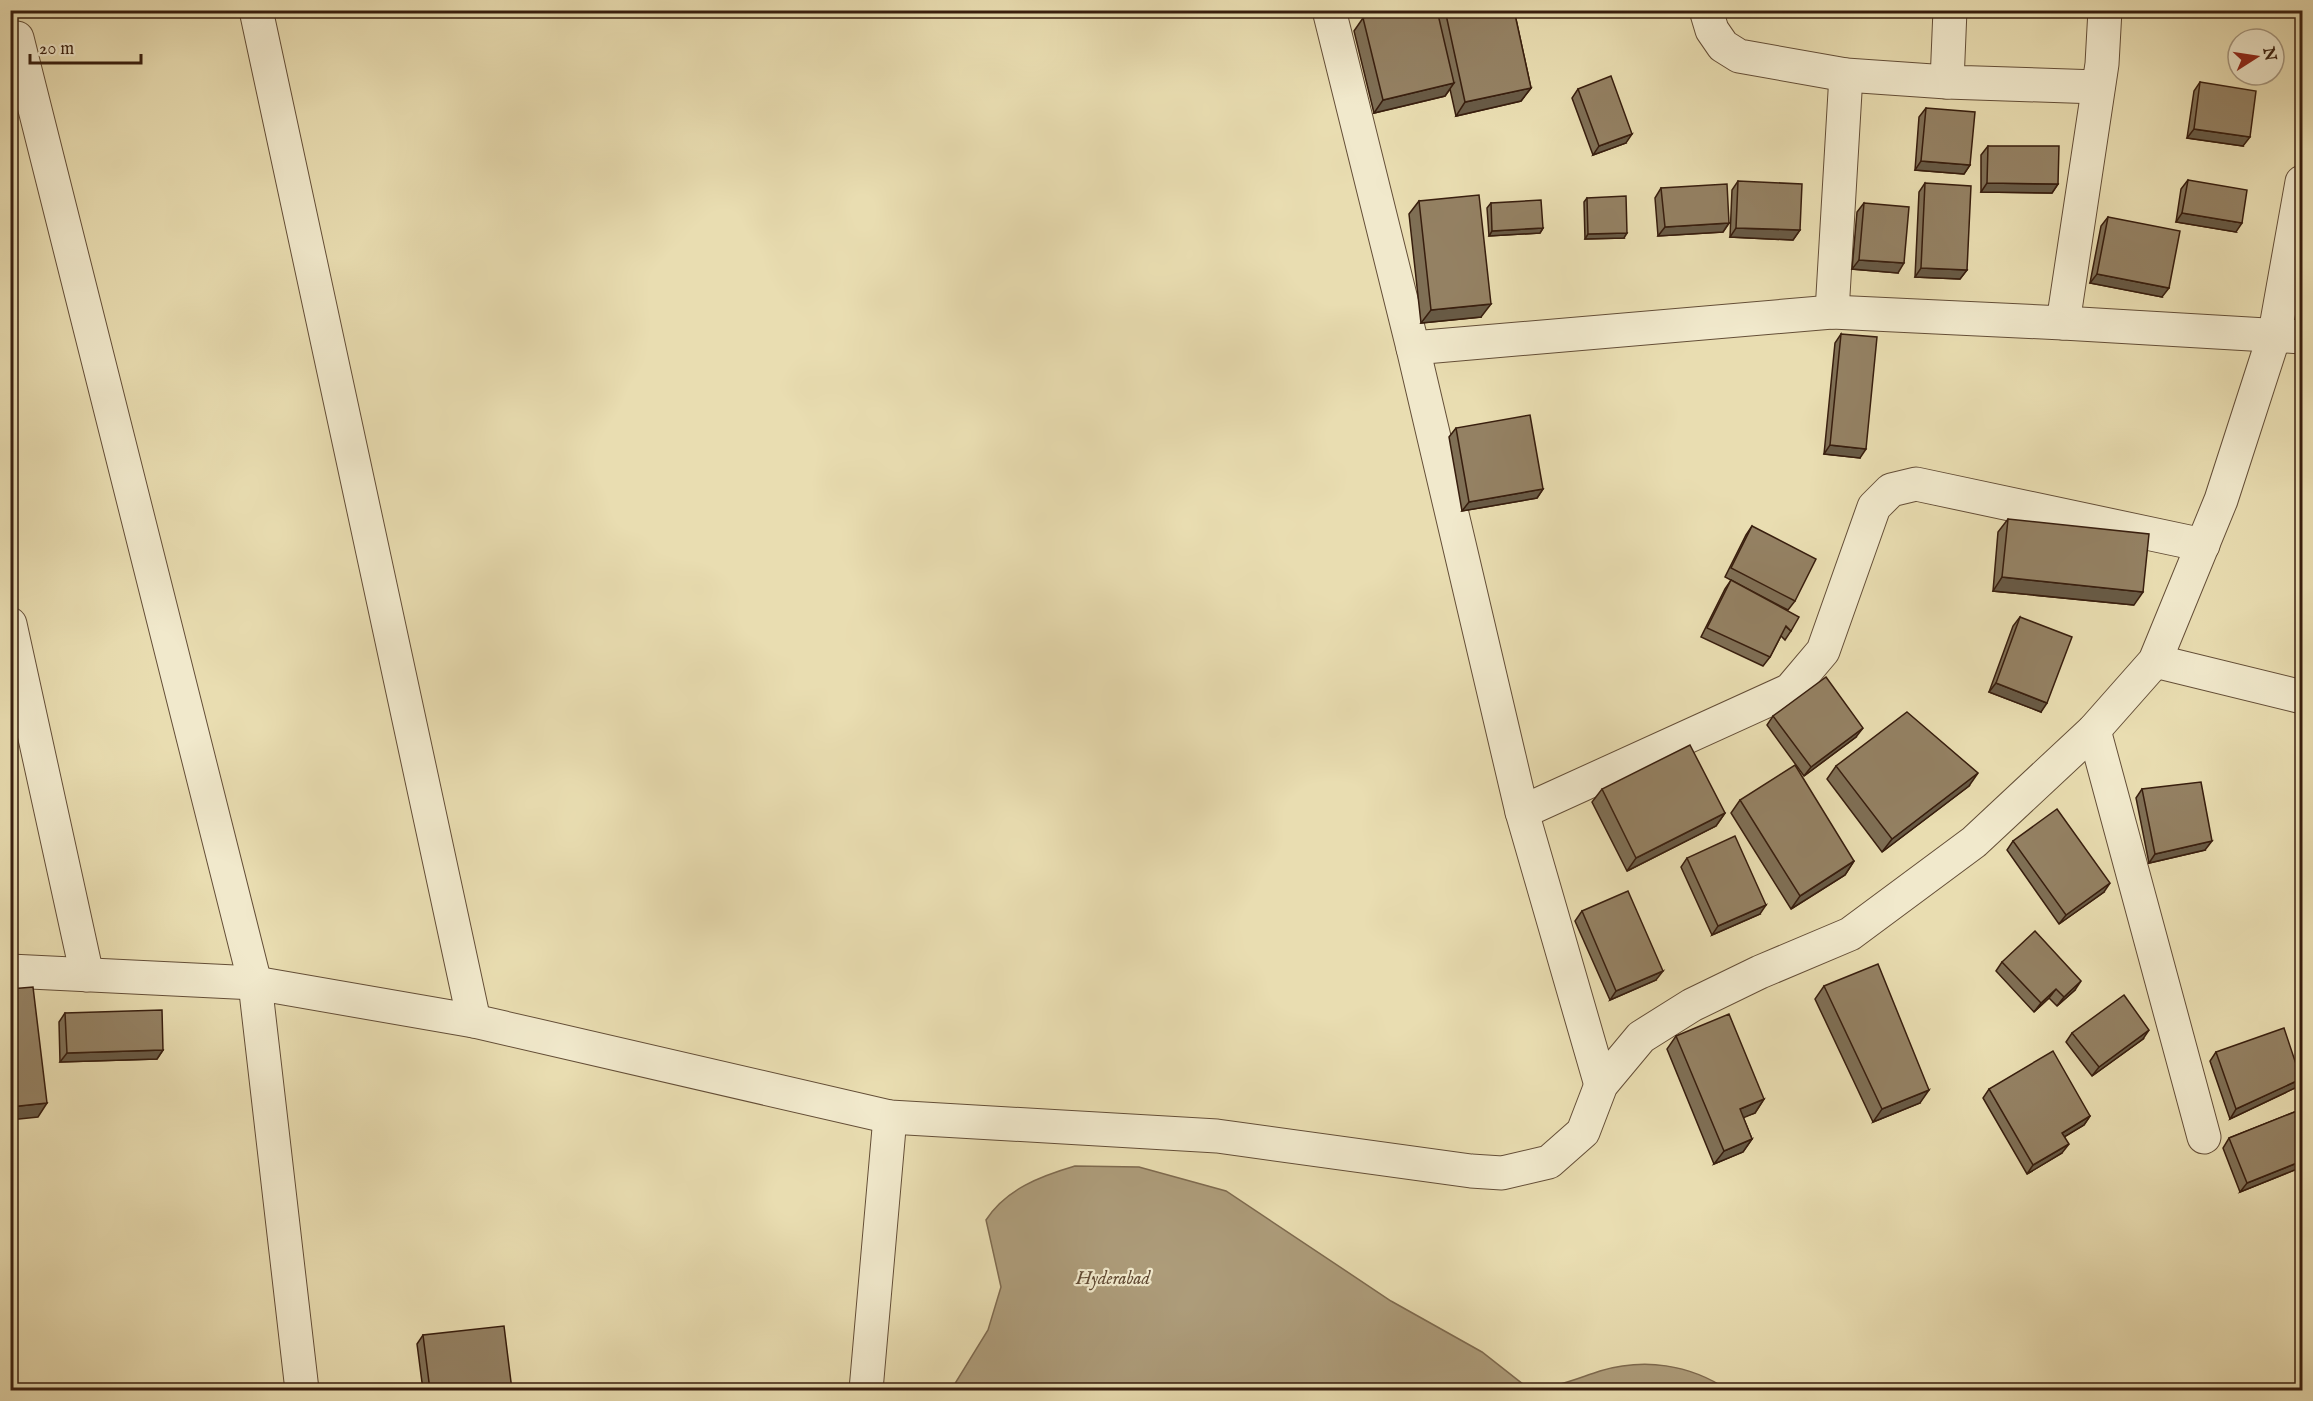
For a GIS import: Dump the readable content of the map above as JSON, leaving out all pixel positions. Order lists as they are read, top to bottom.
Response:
{
  "water": ["Hyderabad"],
  "scale_bar": "20 m",
  "north": "right"
}
